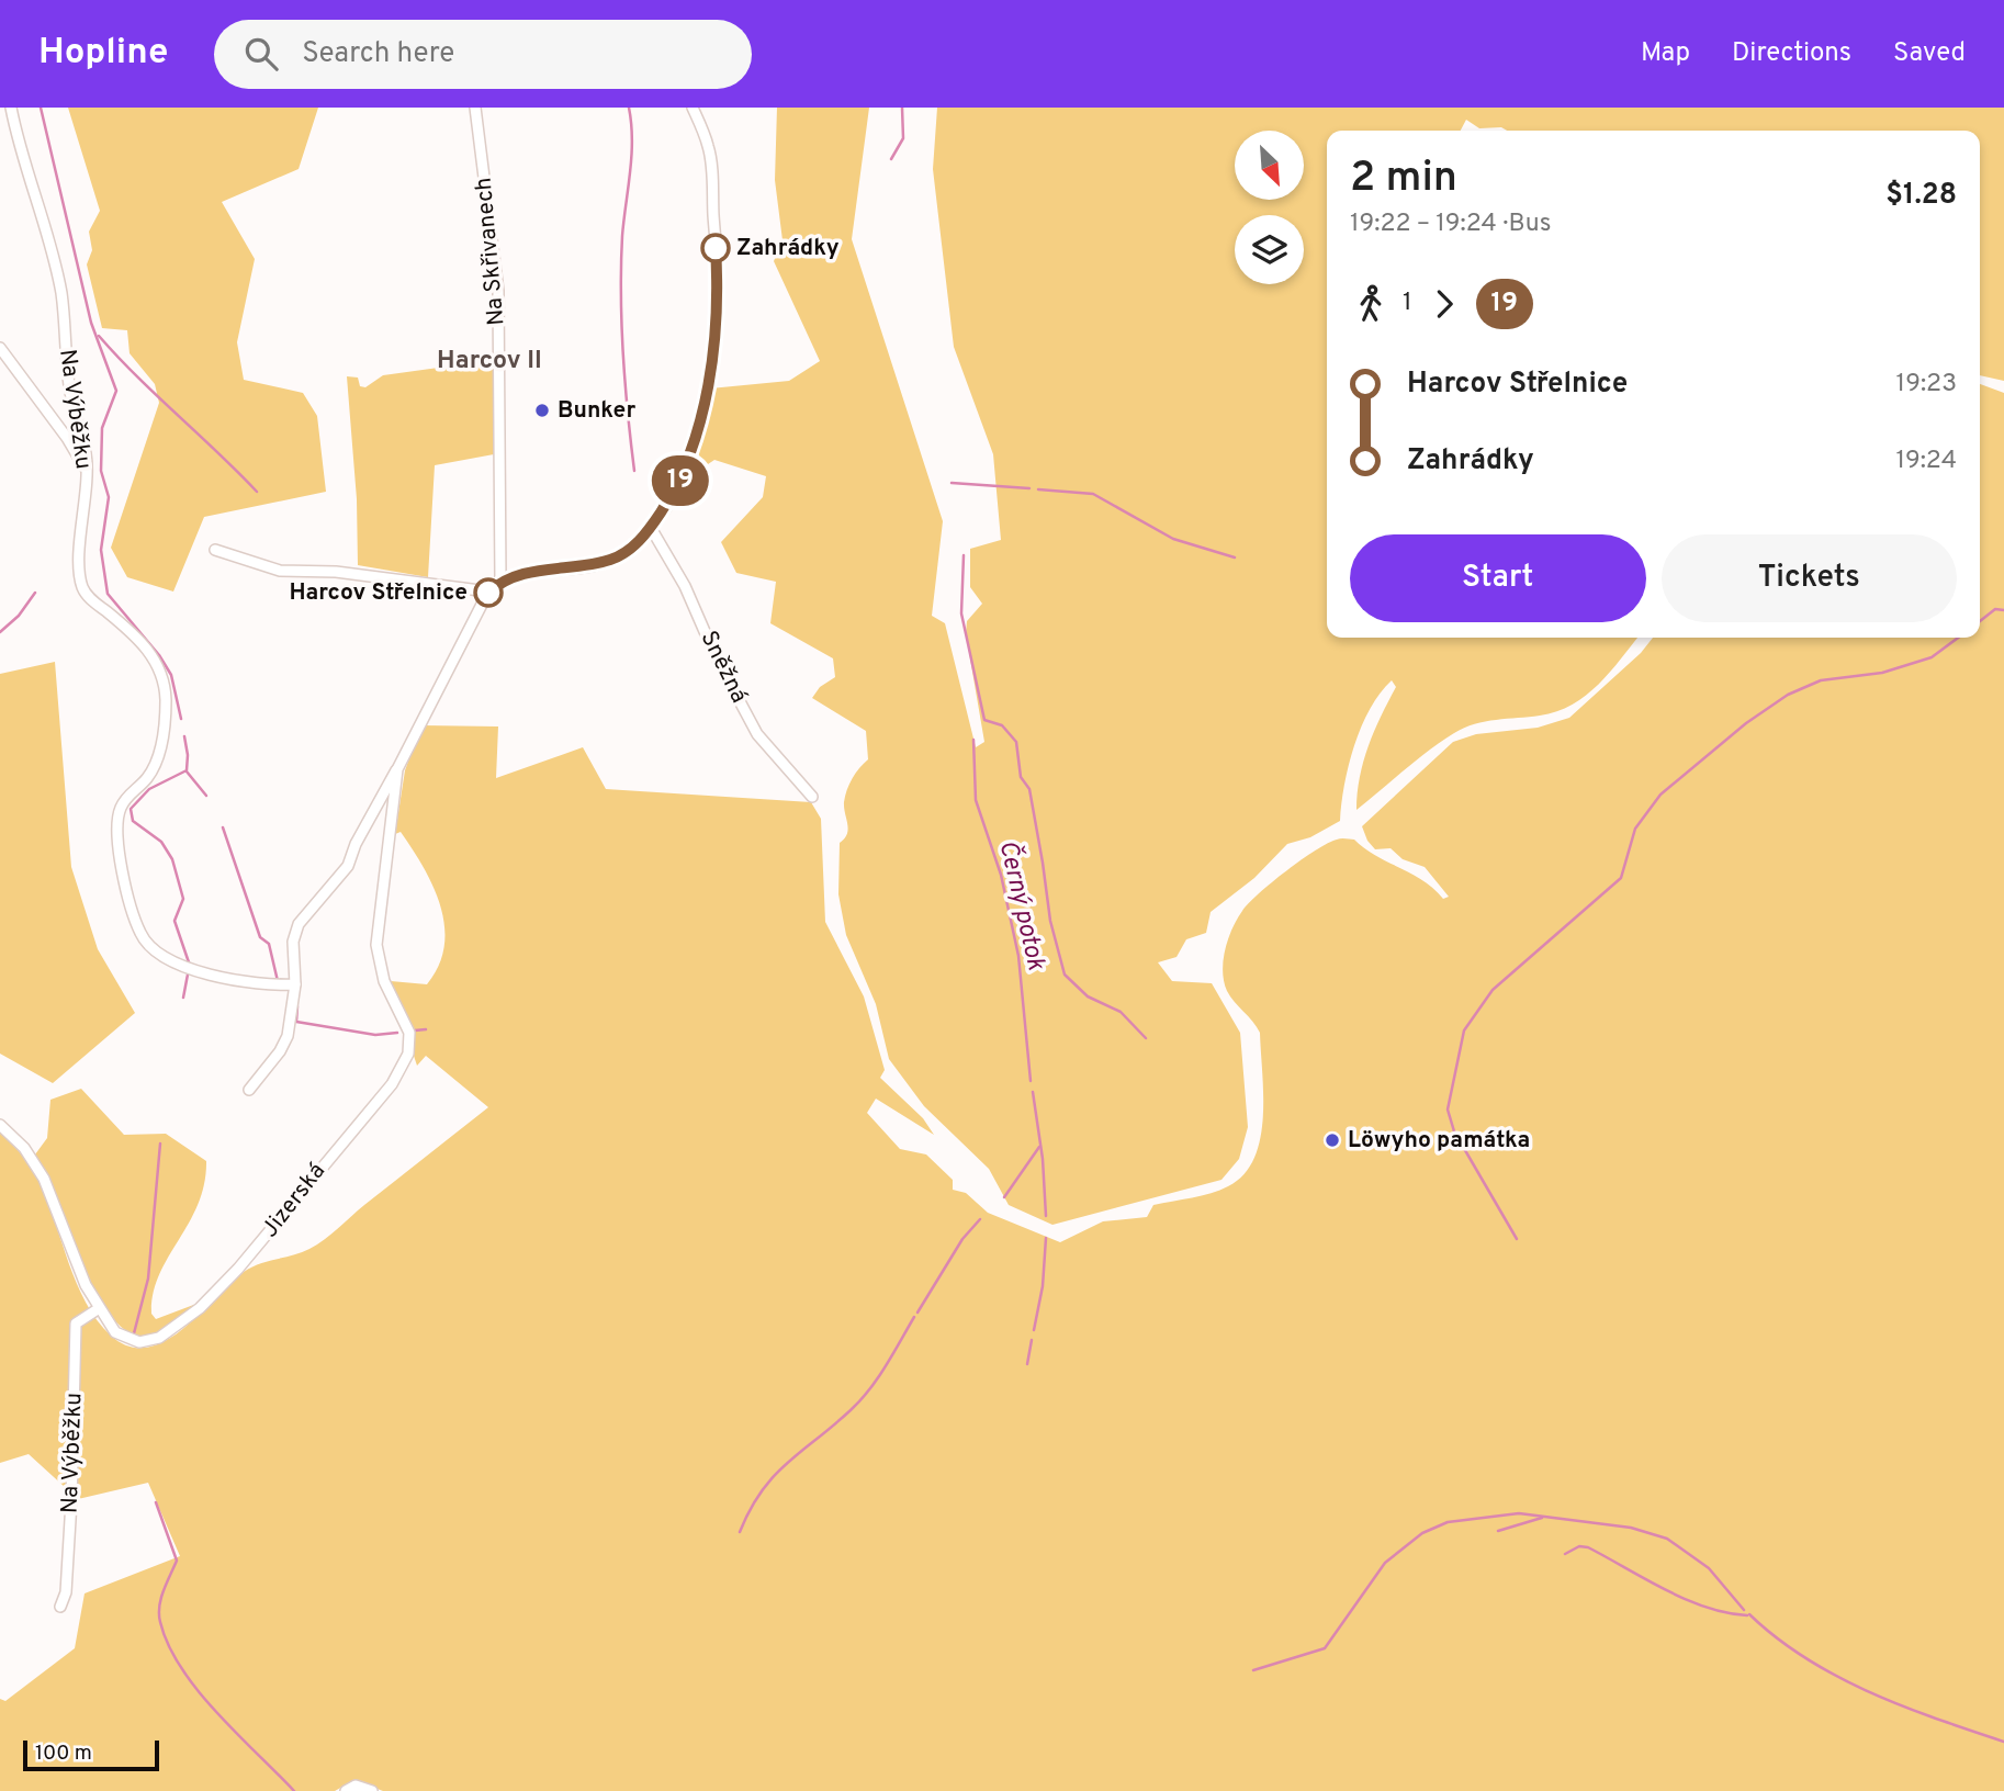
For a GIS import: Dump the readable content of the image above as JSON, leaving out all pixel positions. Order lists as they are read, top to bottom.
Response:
{
  "streets": {
    "street": [
      "Na Skřivanech",
      "Na Výběžku",
      "Sněžná",
      "Jizerská"
    ]
  },
  "crossings": [
    ["Na Skřivanech", "Jizerská"],
    ["Na Výběžku", "Jizerská"]
  ],
  "districts": ["Harcov II"],
  "water": ["Černý potok"],
  "places": [
    "Zahrádky",
    "Bunker",
    "Harcov Střelnice",
    "Löwyho památka"
  ],
  "lines": ["bus line 19"],
  "scale_bar": "100 m",
  "north": "bottom right",
  "page": {
    "header": "Hopline",
    "search": "Search here",
    "nav": ["Map", "Directions", "Saved"],
    "on_map": "19",
    "heading": ["2 min", "19:22 – 19:24 · Bus", "$1.28"],
    "legs": ["1", "19"],
    "list": [
      {
        "name": "Harcov Střelnice",
        "value": "19:23"
      },
      {
        "name": "Zahrádky",
        "value": "19:24"
      }
    ],
    "buttons": ["Start", "Tickets"],
    "scale": "100 m"
  }
}
